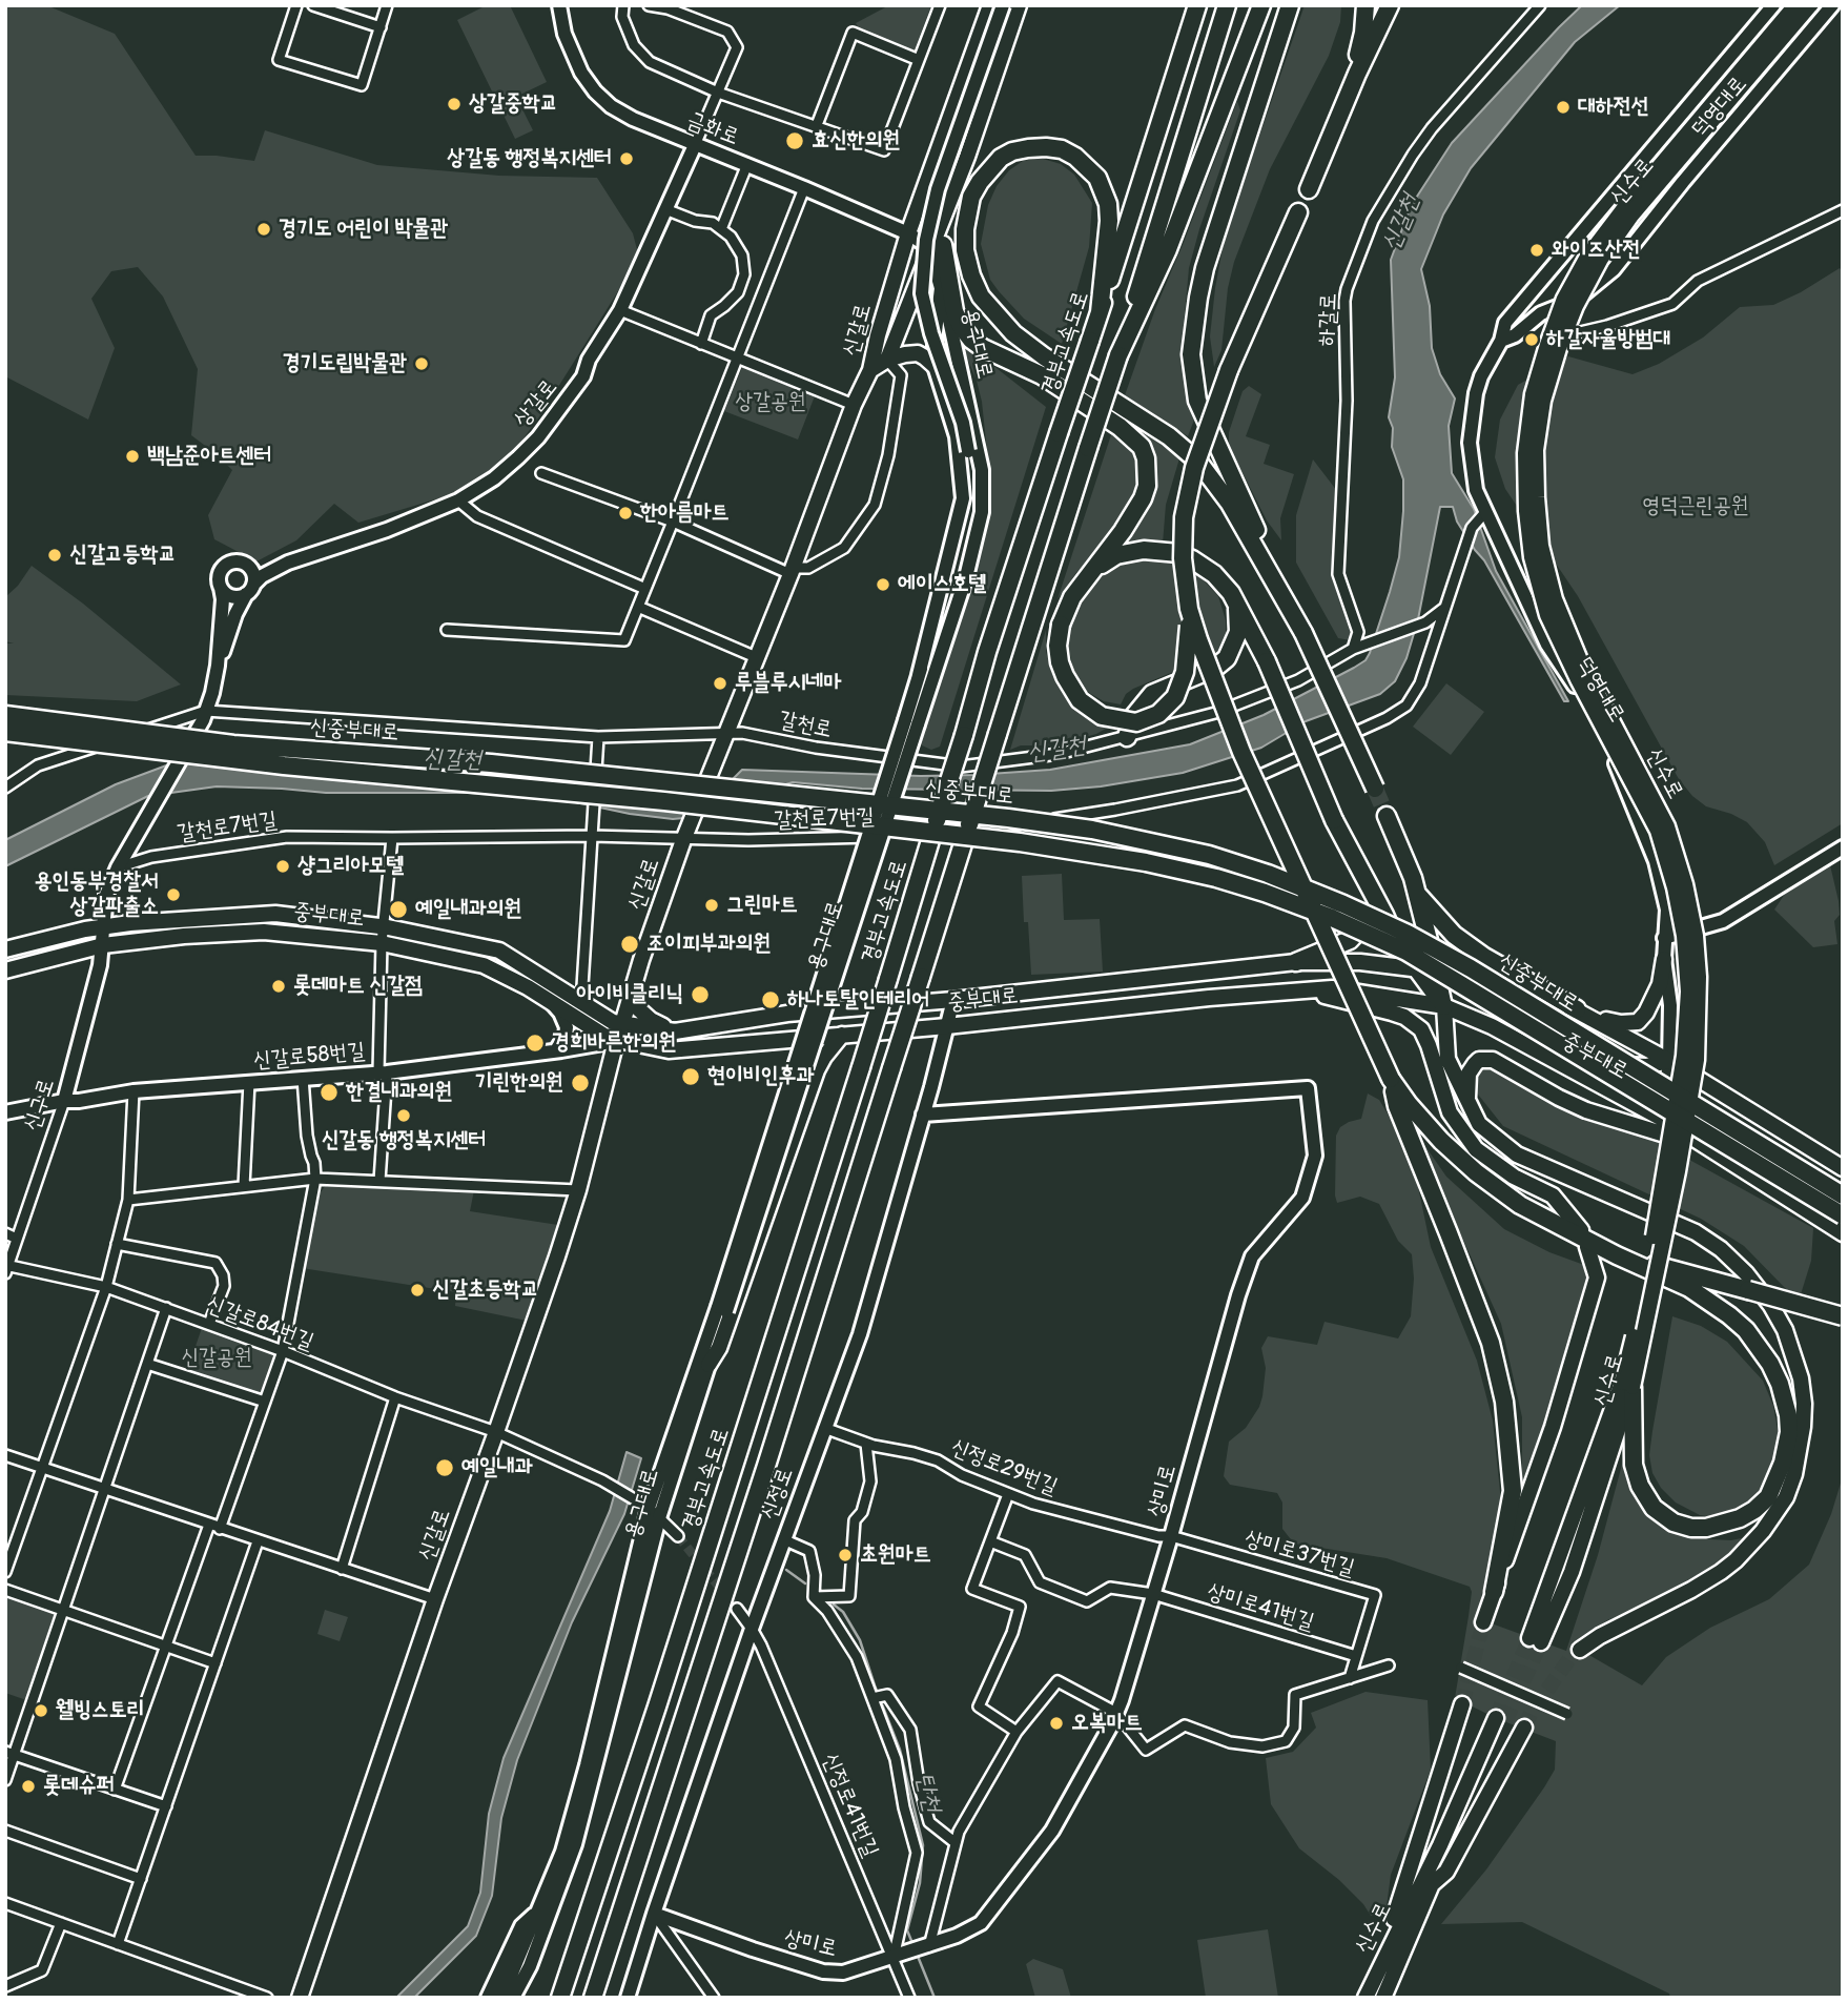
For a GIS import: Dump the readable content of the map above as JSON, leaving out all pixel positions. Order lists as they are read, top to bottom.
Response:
{
  "streets": {
    "highway": ["경부고속도로", "신중부대로"],
    "main road": ["신수로", "신갈로", "중부대로"],
    "street": [
      "덕영대로",
      "금화로",
      "하갈로",
      "용구대로",
      "상갈로",
      "갈천로",
      "갈천로7번길",
      "신갈로58번길",
      "신구로",
      "신갈로84번길",
      "신정로29번길",
      "상미로",
      "신정로",
      "상미로37번길",
      "상미로41번길",
      "신정로41번길"
    ]
  },
  "crossings": [
    ["덕영대로", "중부대로"],
    ["금화로", "신갈로"],
    ["금화로", "용구대로"],
    ["금화로", "상갈로"],
    ["하갈로", "갈천로"],
    ["신갈로", "갈천로"],
    ["신갈로", "갈천로7번길"],
    ["신갈로", "중부대로"],
    ["신갈로", "신갈로58번길"],
    ["신갈로", "신갈로84번길"],
    ["용구대로", "신갈로84번길"],
    ["갈천로", "갈천로7번길"],
    ["갈천로", "신구로"],
    ["갈천로7번길", "신구로"],
    ["중부대로", "신갈로58번길"],
    ["중부대로", "신구로"],
    ["중부대로", "신정로"],
    ["신갈로58번길", "신구로"],
    ["신구로", "신갈로84번길"],
    ["신정로29번길", "상미로"],
    ["신정로29번길", "신정로"],
    ["신정로29번길", "상미로37번길"],
    ["상미로", "신정로"],
    ["상미로", "상미로37번길"],
    ["상미로", "상미로41번길"],
    ["상미로", "신정로41번길"],
    ["신정로", "신정로41번길"],
    ["상미로37번길", "상미로41번길"]
  ],
  "water": ["신갈천", "탄천"],
  "parks": ["상갈공원", "영덕근린공원", "신갈공원"],
  "places": [
    "상갈중학교",
    "대하전선",
    "효신한의원",
    "상갈동 행정복지센터",
    "경기도 어린이 박물관",
    "와이즈산전",
    "하갈자율방범대",
    "경기도립박물관",
    "백남준아트센터",
    "한아름마트",
    "신갈고등학교",
    "에이스호텔",
    "루블루시네마",
    "샹그리아모텔",
    "용인동부경찰서 상갈파출소",
    "그린마트",
    "예일내과의원",
    "조이피부과의원",
    "롯데마트 신갈점",
    "아이비클리닉",
    "하나토탈인테리어",
    "경희바른한의원",
    "현이비인후과",
    "기린한의원",
    "한결내과의원",
    "신갈동 행정복지센터",
    "신갈초등학교",
    "예일내과",
    "초원마트",
    "웰빙스토리",
    "오복마트",
    "롯데슈퍼"
  ]
}
